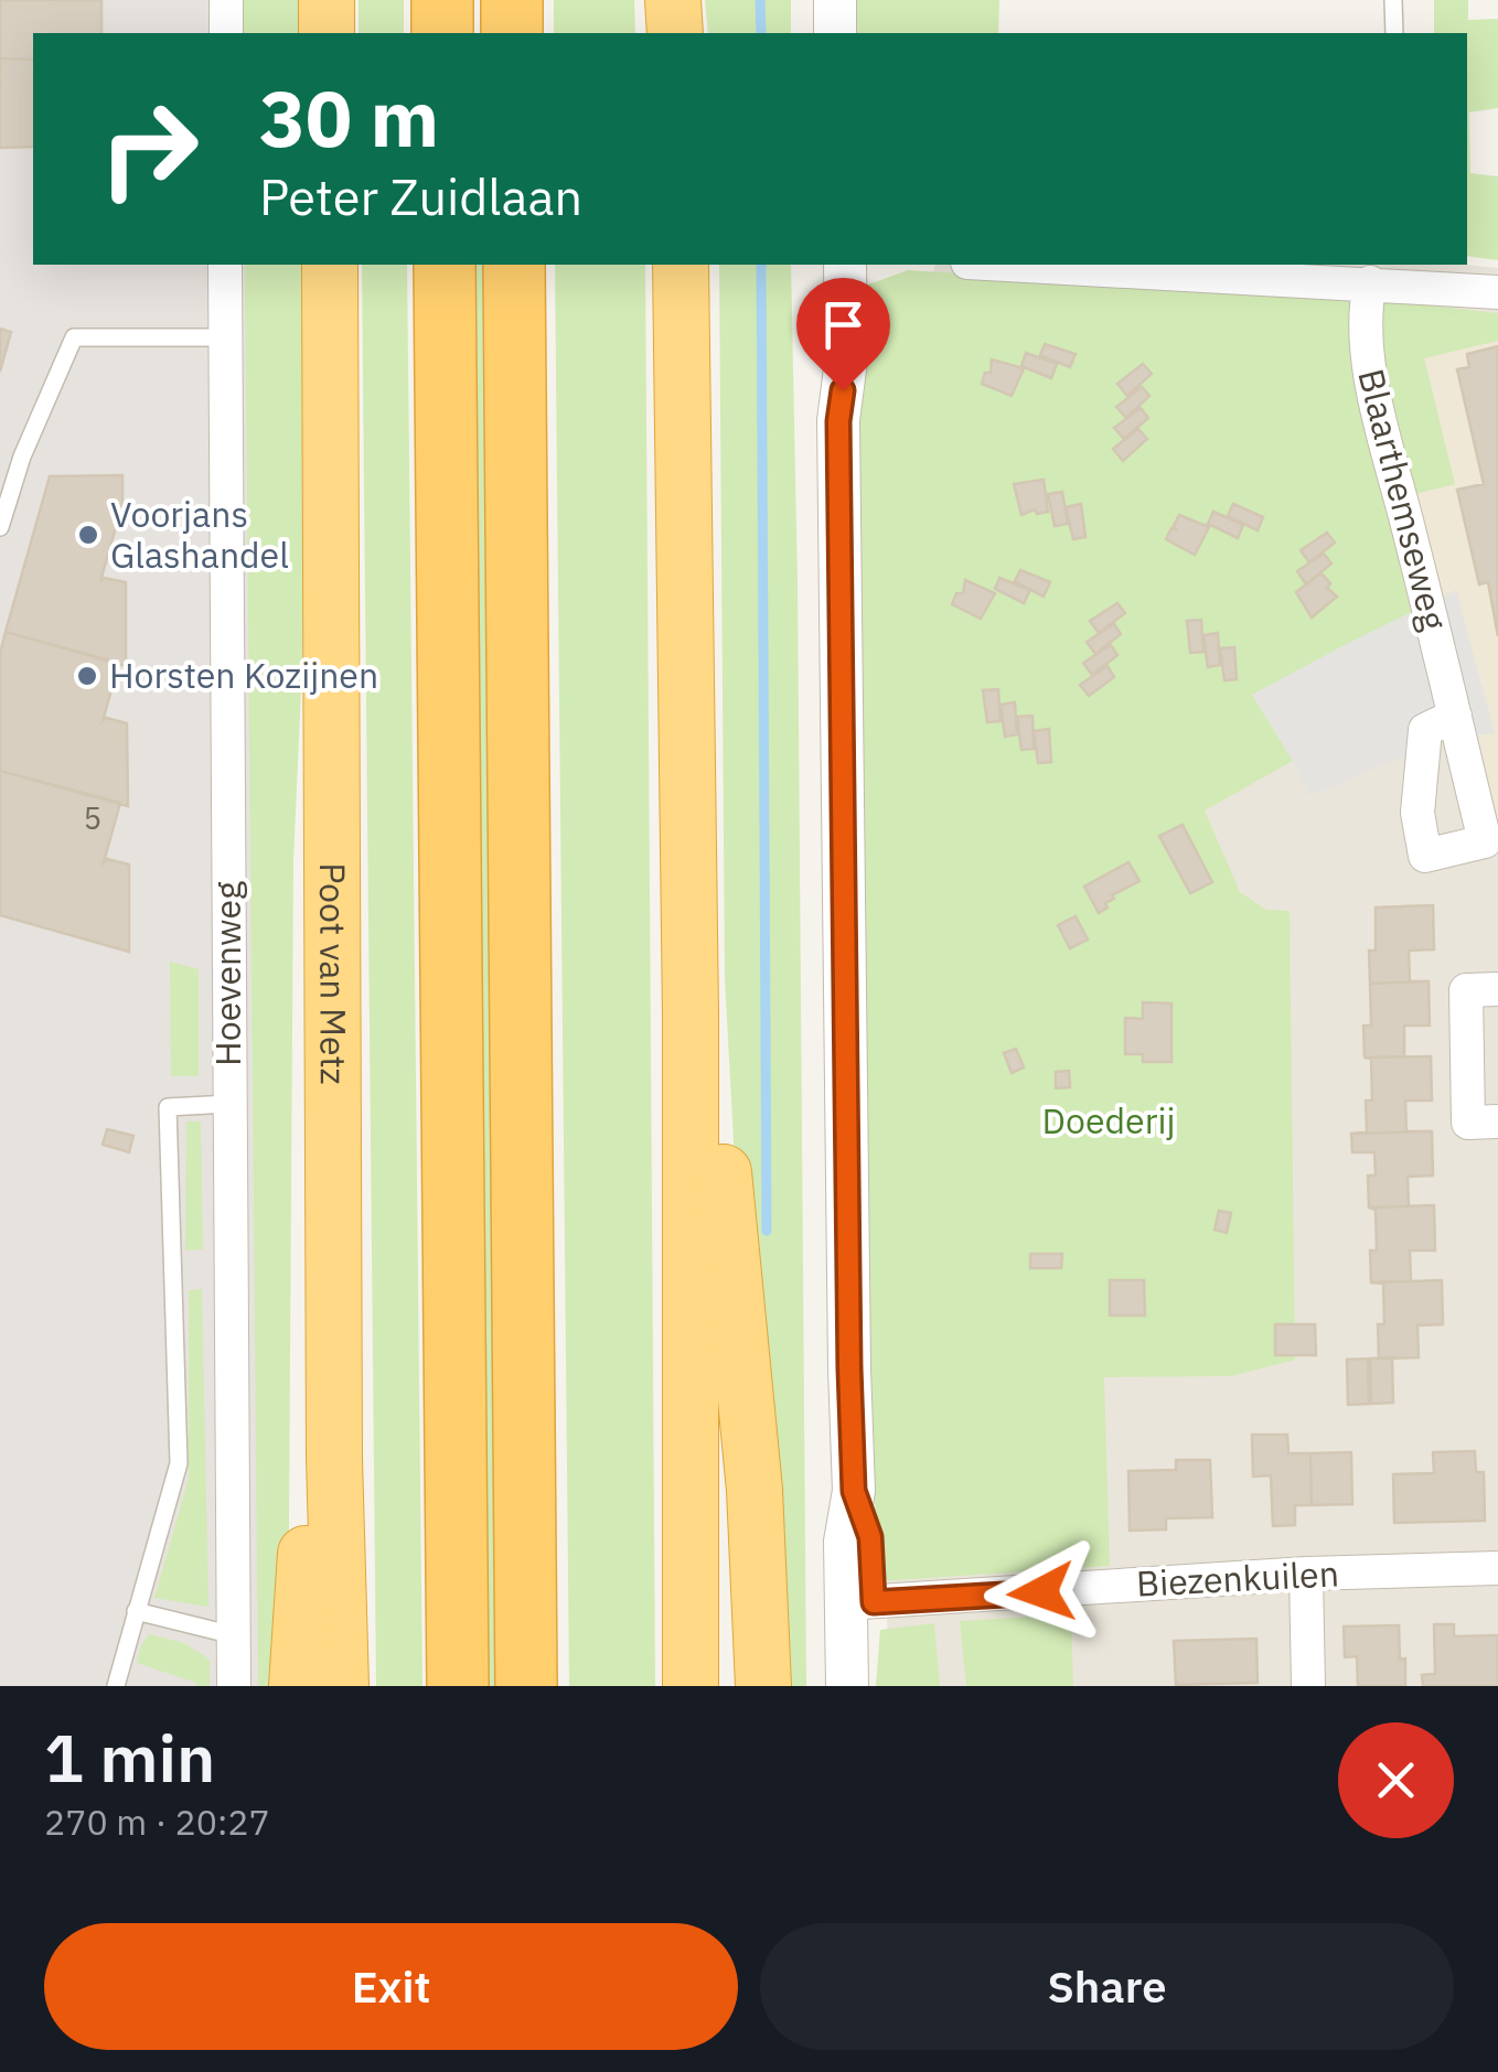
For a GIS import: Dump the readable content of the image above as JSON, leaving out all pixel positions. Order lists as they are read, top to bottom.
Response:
{
  "streets": {
    "highway": ["Poot van Metz"],
    "street": ["Blaarthemseweg", "Hoevenweg", "Biezenkuilen"]
  },
  "parks": ["Doederij"],
  "places": ["Voorjans Glashandel", "Horsten Kozijnen"],
  "house_numbers": ["5"],
  "page": {
    "turn": ["30 m", "Peter Zuidlaan"],
    "heading": ["1 min", "270 m · 20:27"],
    "buttons": ["Exit", "Share"]
  }
}
